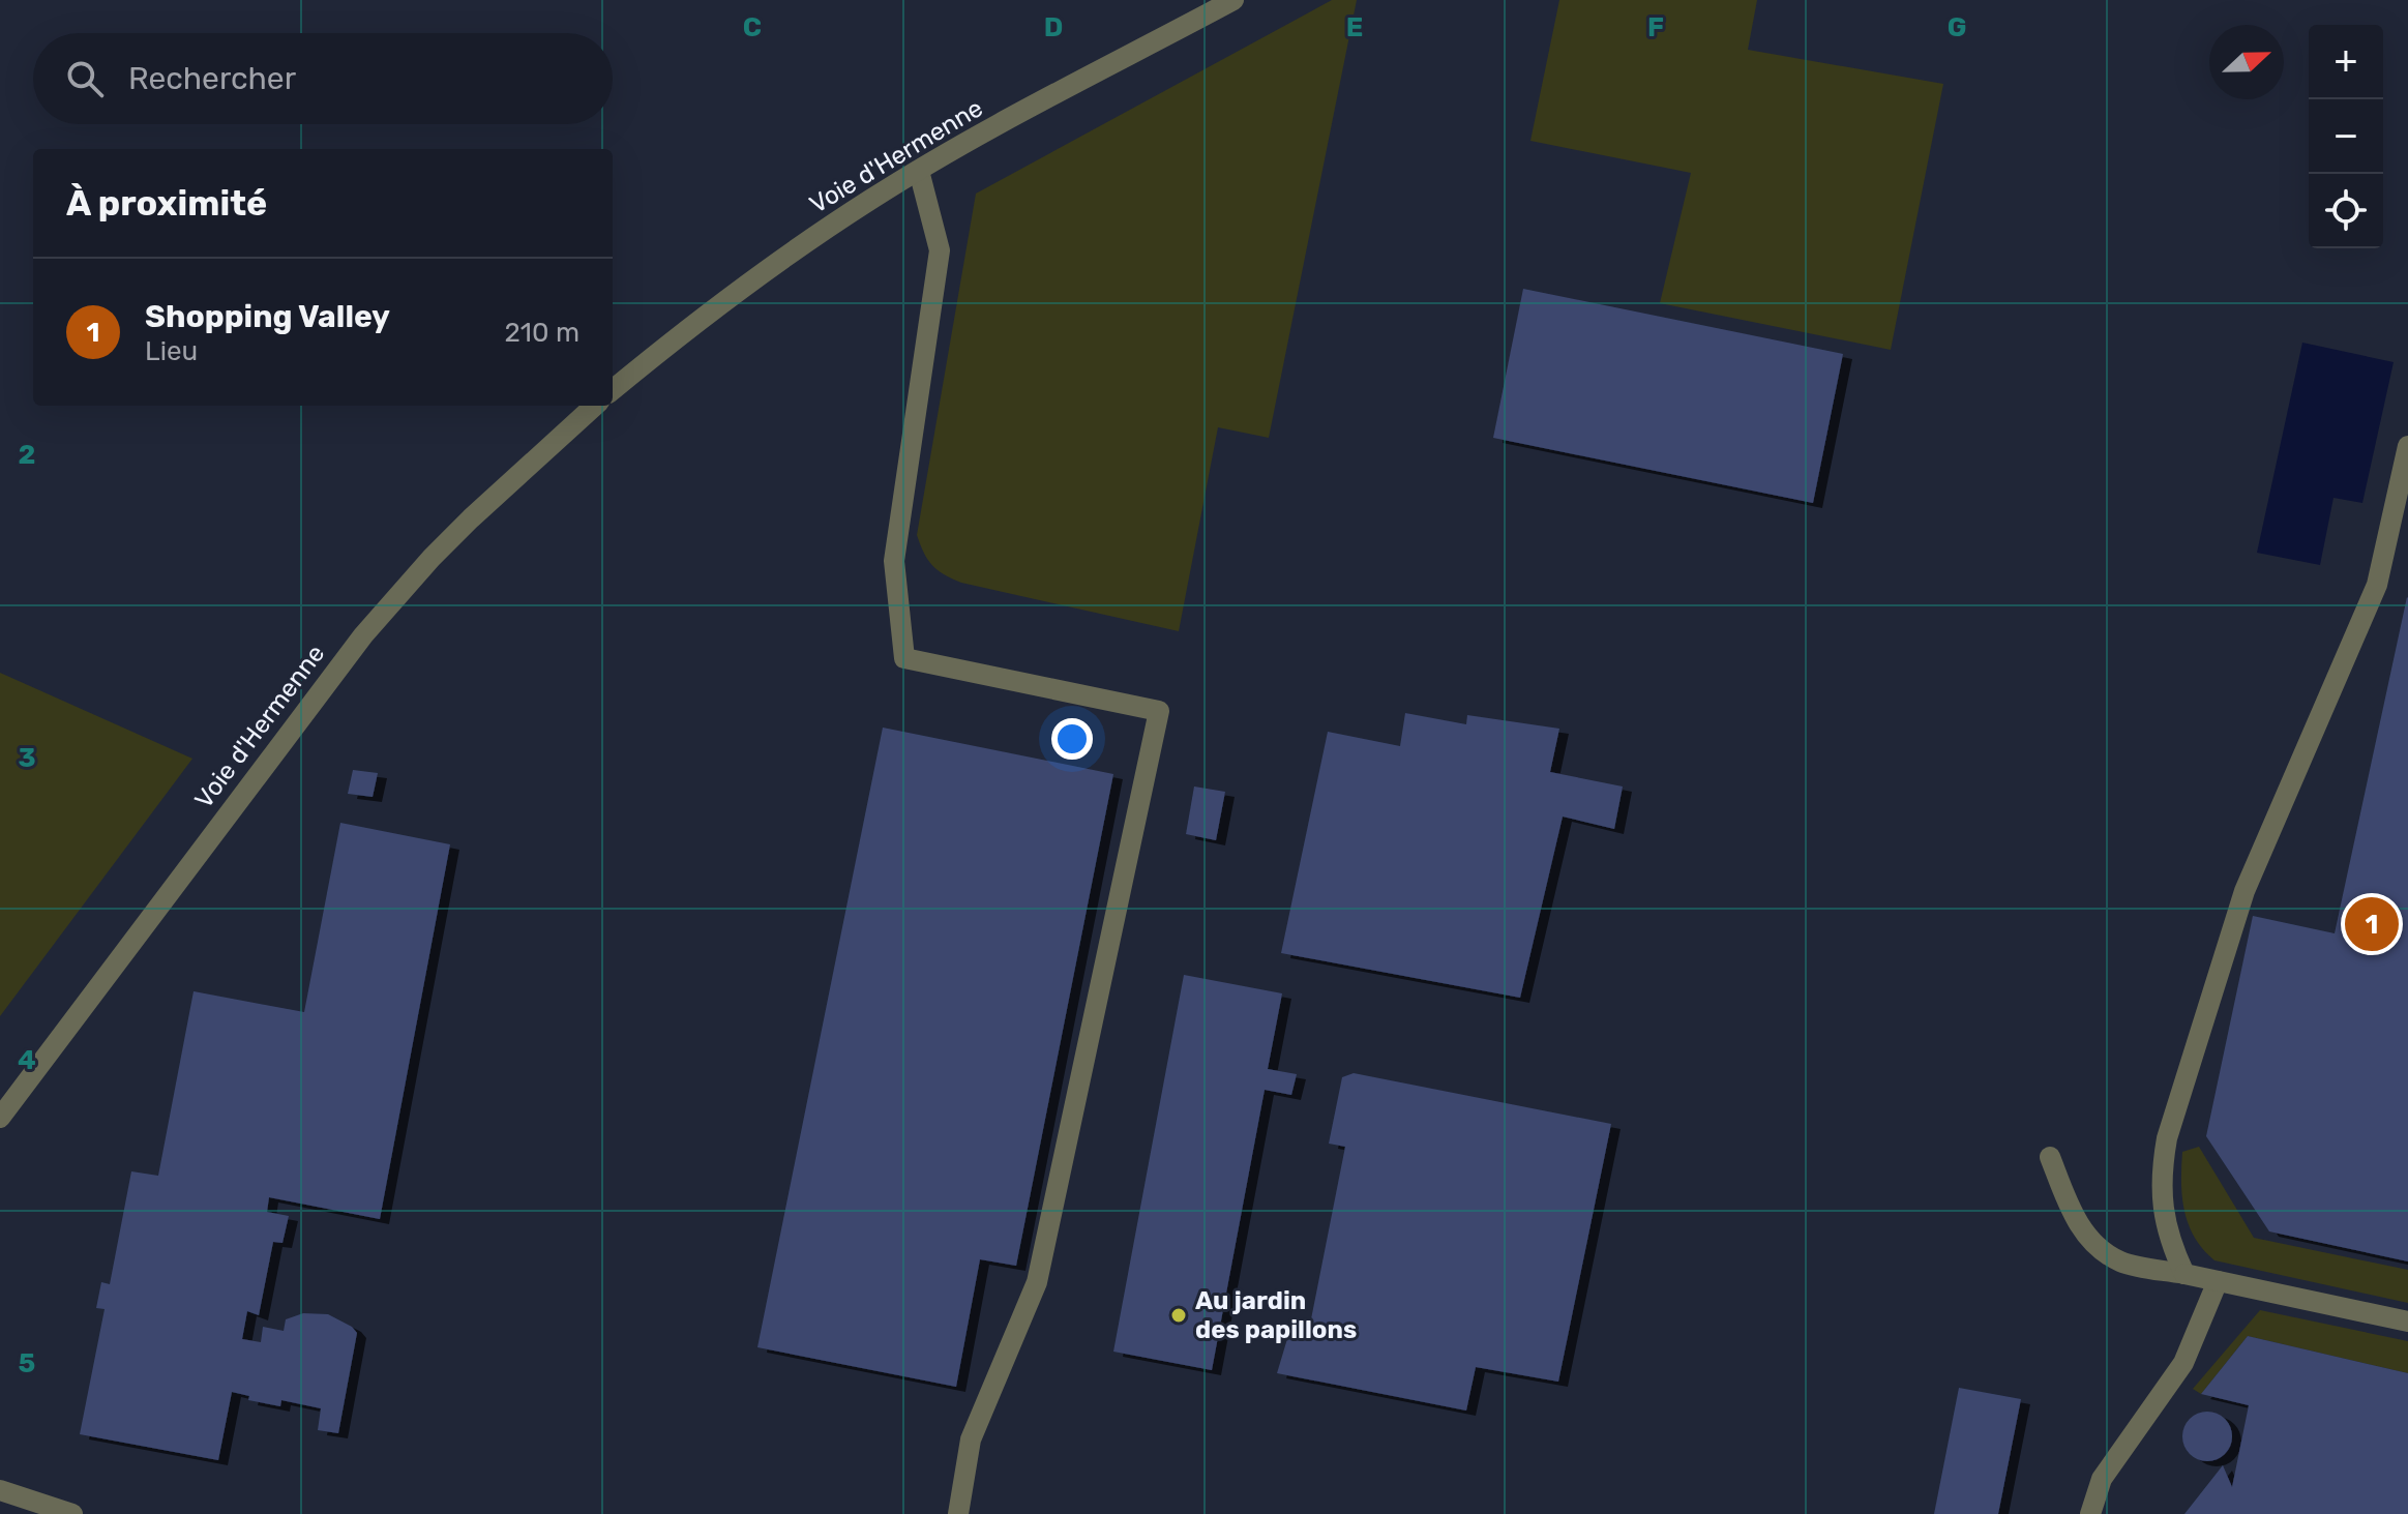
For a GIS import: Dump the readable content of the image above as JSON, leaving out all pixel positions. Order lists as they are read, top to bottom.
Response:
{
  "streets": {
    "street": ["Voie d'Hermenne"]
  },
  "places": ["Au jardin des papillons"],
  "north": "right",
  "page": {
    "map_buttons": ["+", "−"],
    "search": "Rechercher",
    "heading": "À proximité",
    "list": [
      {
        "mark": "1",
        "name": "Shopping Valley",
        "note": "Lieu",
        "value": "210 m"
      }
    ],
    "pins": "1"
  },
  "grid": {
    "columns": [
      "C",
      "D",
      "E",
      "F",
      "G"
    ],
    "rows": [
      "2",
      "3",
      "4",
      "5"
    ]
  }
}
